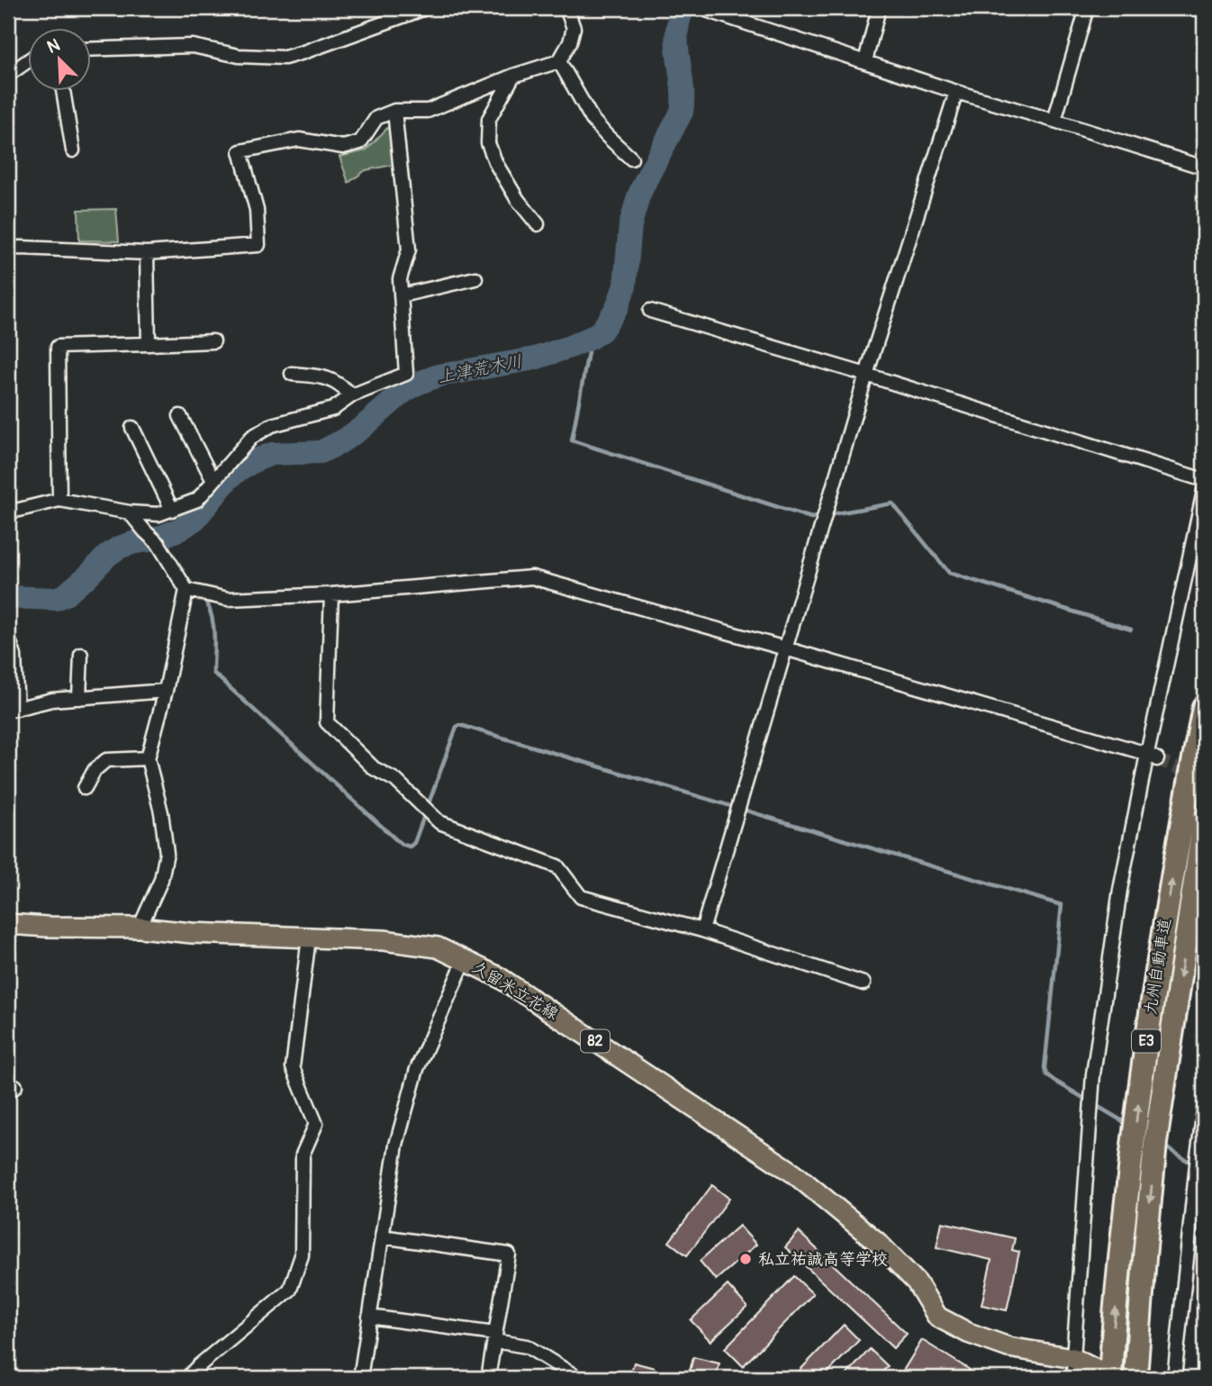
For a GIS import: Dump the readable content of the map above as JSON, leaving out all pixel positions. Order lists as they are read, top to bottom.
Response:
{
  "streets": {
    "highway": ["九州自動車道", "E3"],
    "main road": ["久留米立花線", "82"]
  },
  "crossings": [
    ["九州自動車道", "久留米立花線"]
  ],
  "water": ["上津荒木川"],
  "places": ["私立祐誠高等学校"],
  "north": "top left"
}
